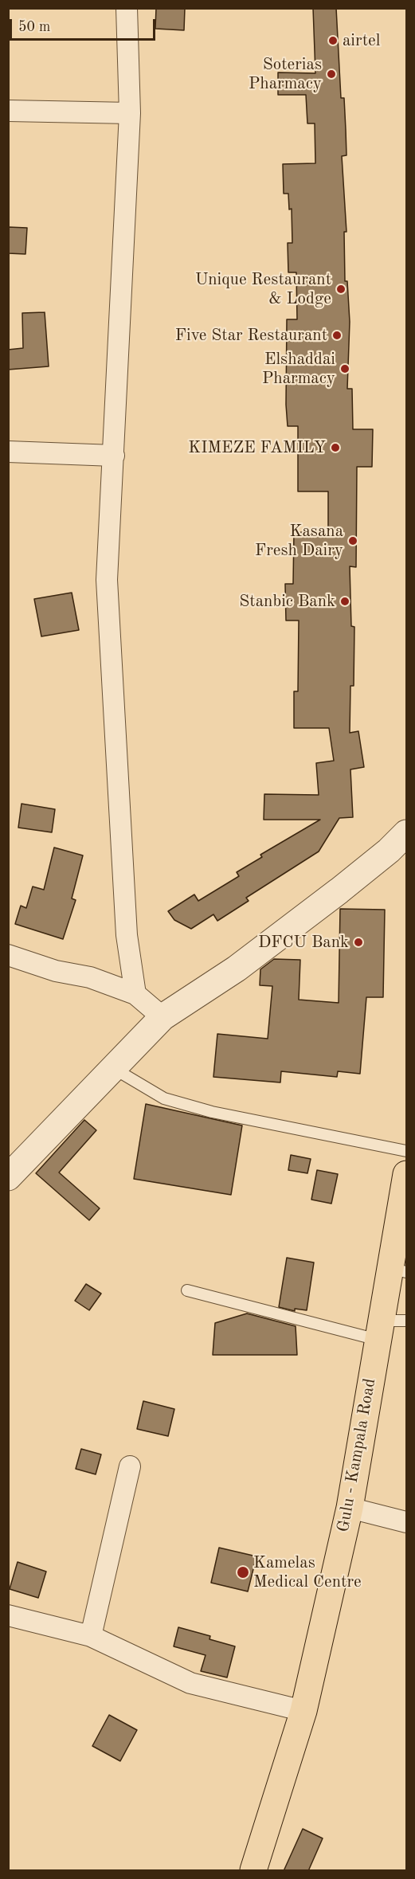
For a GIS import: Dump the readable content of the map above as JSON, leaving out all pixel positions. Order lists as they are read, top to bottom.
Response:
{
  "streets": {
    "main road": ["Gulu - Kampala Road"]
  },
  "places": [
    "airtel",
    "Soterias Pharmacy",
    "Unique Restaurant & Lodge",
    "Five Star Restaurant",
    "Elshaddai Pharmacy",
    "KIMEZE FAMILY",
    "Kasana Fresh Dairy",
    "Stanbic Bank",
    "DFCU Bank",
    "Kamelas Medical Centre"
  ],
  "scale_bar": "50 m"
}
